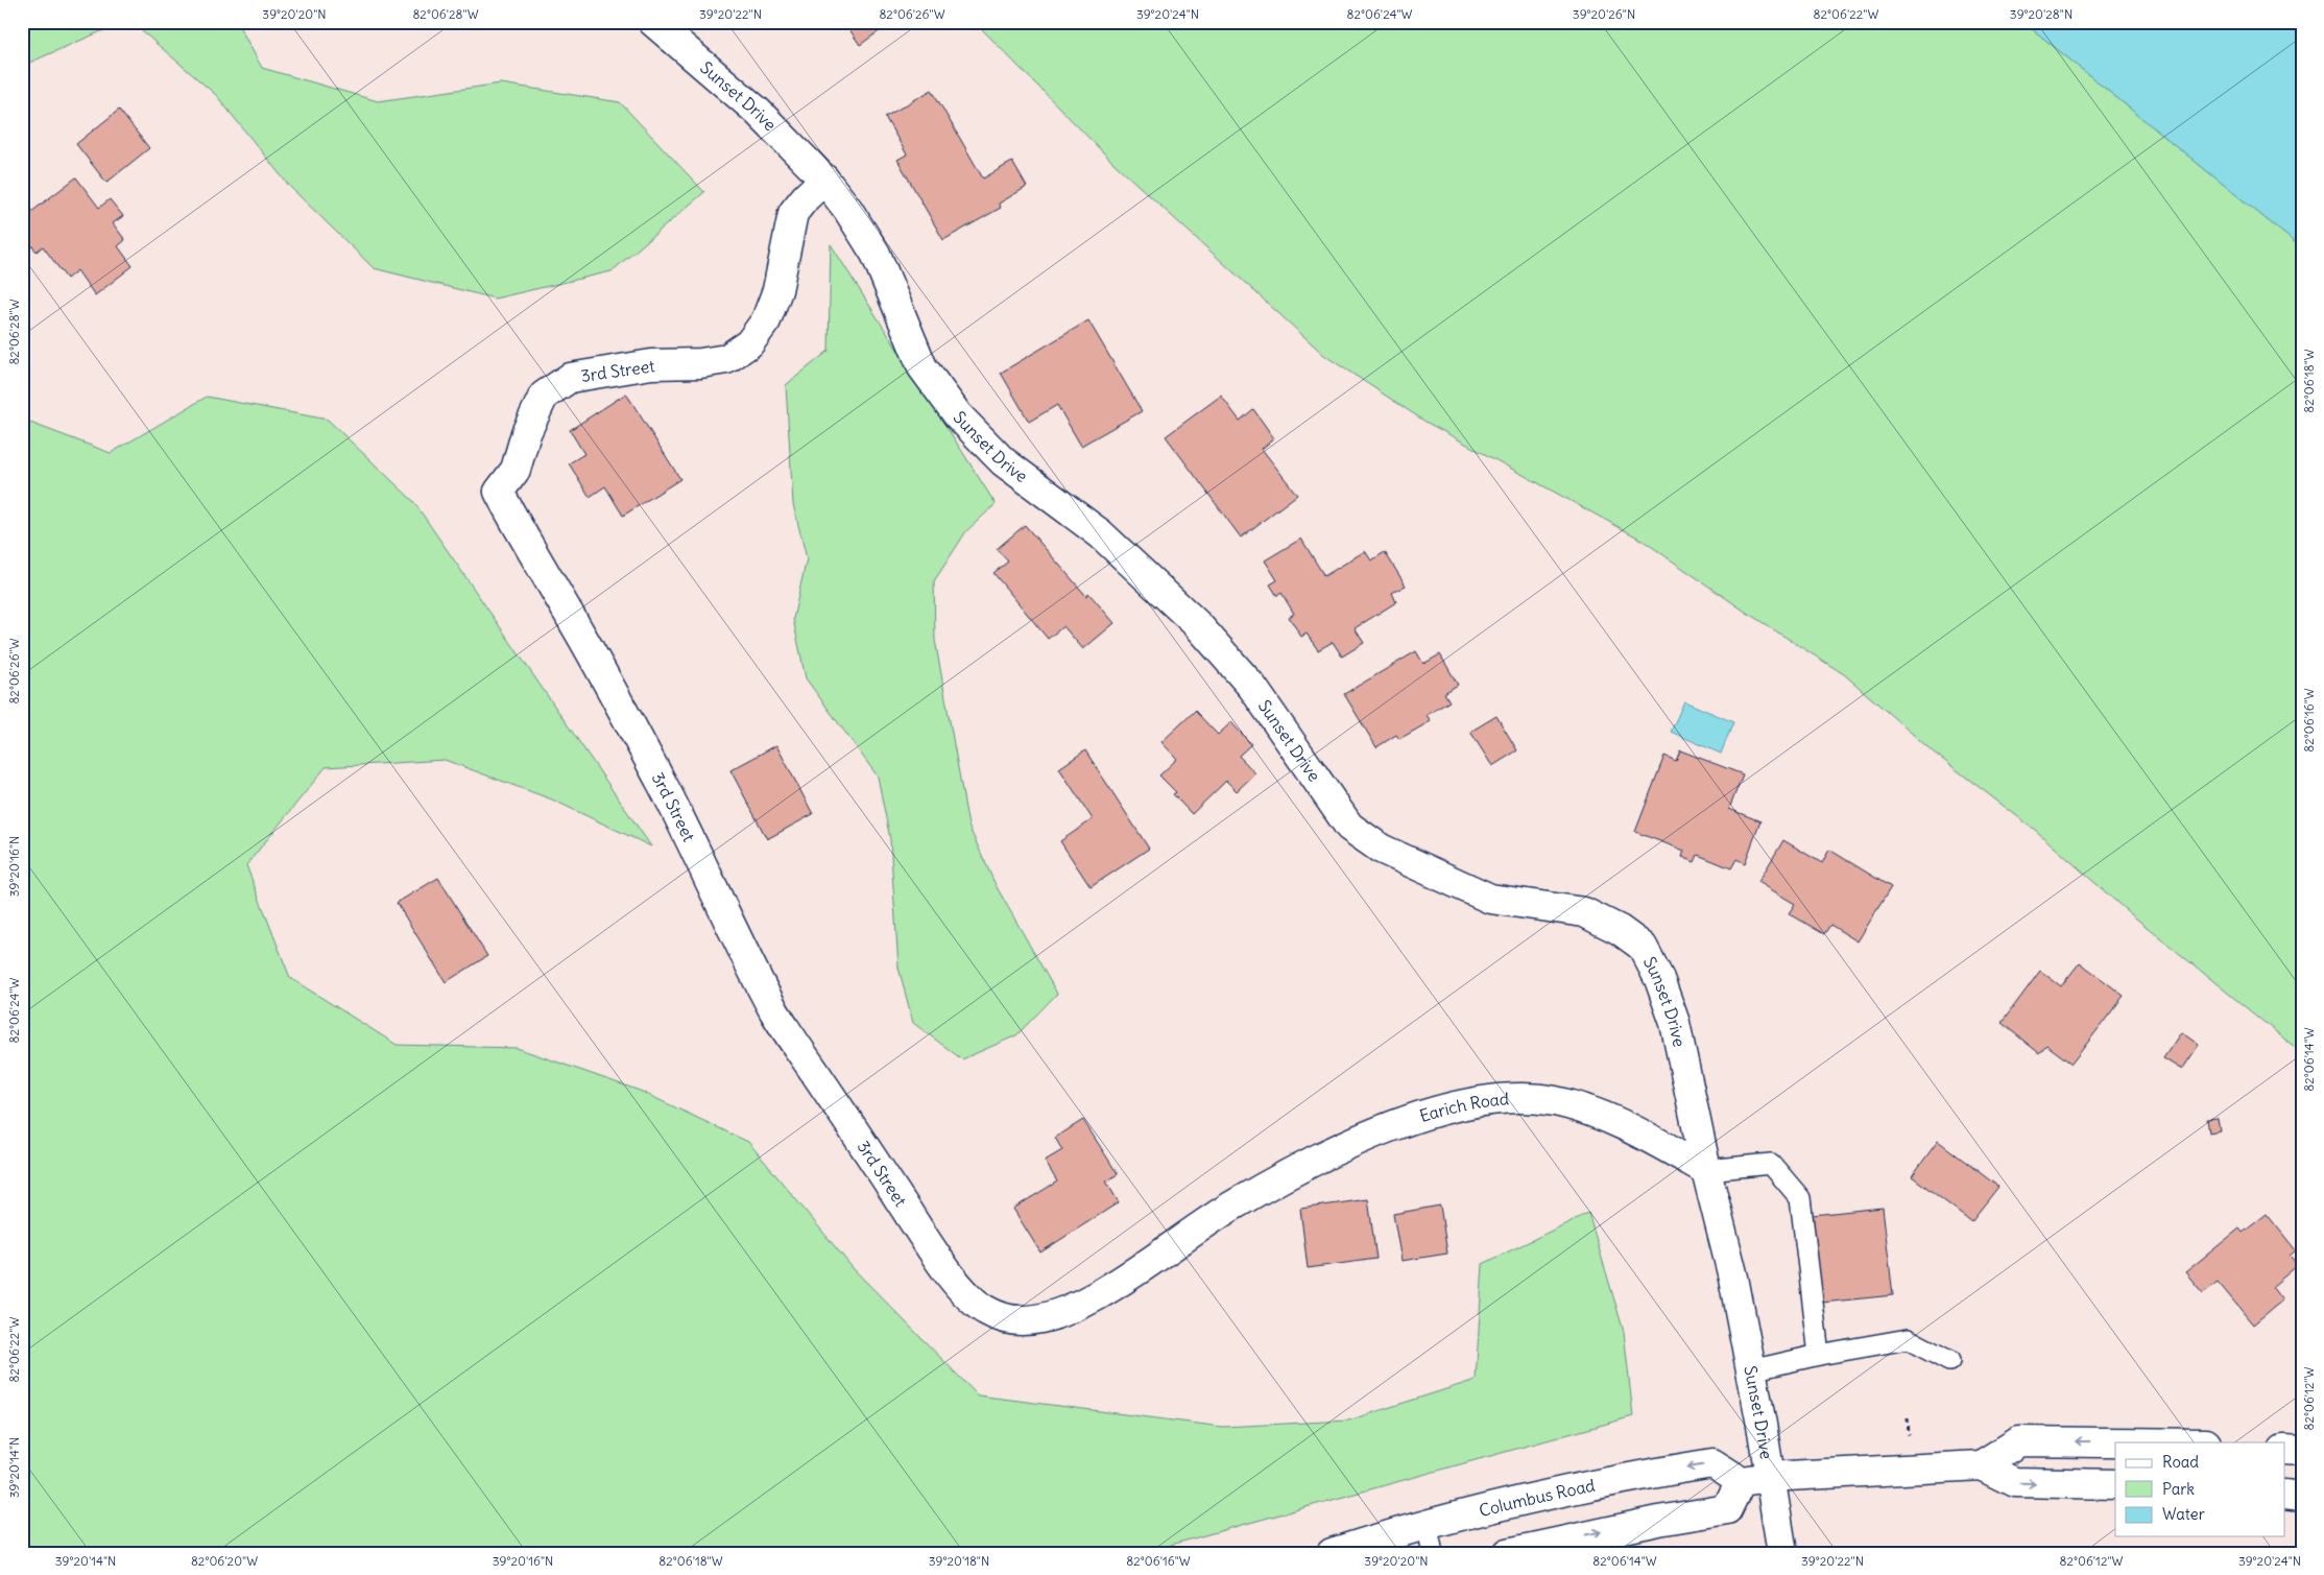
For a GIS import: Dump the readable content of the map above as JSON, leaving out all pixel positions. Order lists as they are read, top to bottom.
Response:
{
  "streets": {
    "street": [
      "Sunset Drive",
      "3rd Street",
      "Earich Road",
      "Columbus Road"
    ]
  },
  "crossings": [
    ["Sunset Drive", "3rd Street"],
    ["Sunset Drive", "Earich Road"],
    ["3rd Street", "Earich Road"]
  ],
  "legend": ["Road", "Park", "Water"],
  "coordinates": [
    "39°20'20\"N",
    "82°06'28\"W",
    "39°20'22\"N",
    "82°06'26\"W",
    "39°20'24\"N",
    "82°06'24\"W",
    "39°20'26\"N",
    "82°06'22\"W",
    "39°20'28\"N",
    "82°06'18\"W",
    "82°06'16\"W",
    "39°20'16\"N",
    "82°06'14\"W",
    "82°06'12\"W",
    "39°20'14\"N",
    "82°06'20\"W",
    "39°20'18\"N"
  ]
}
